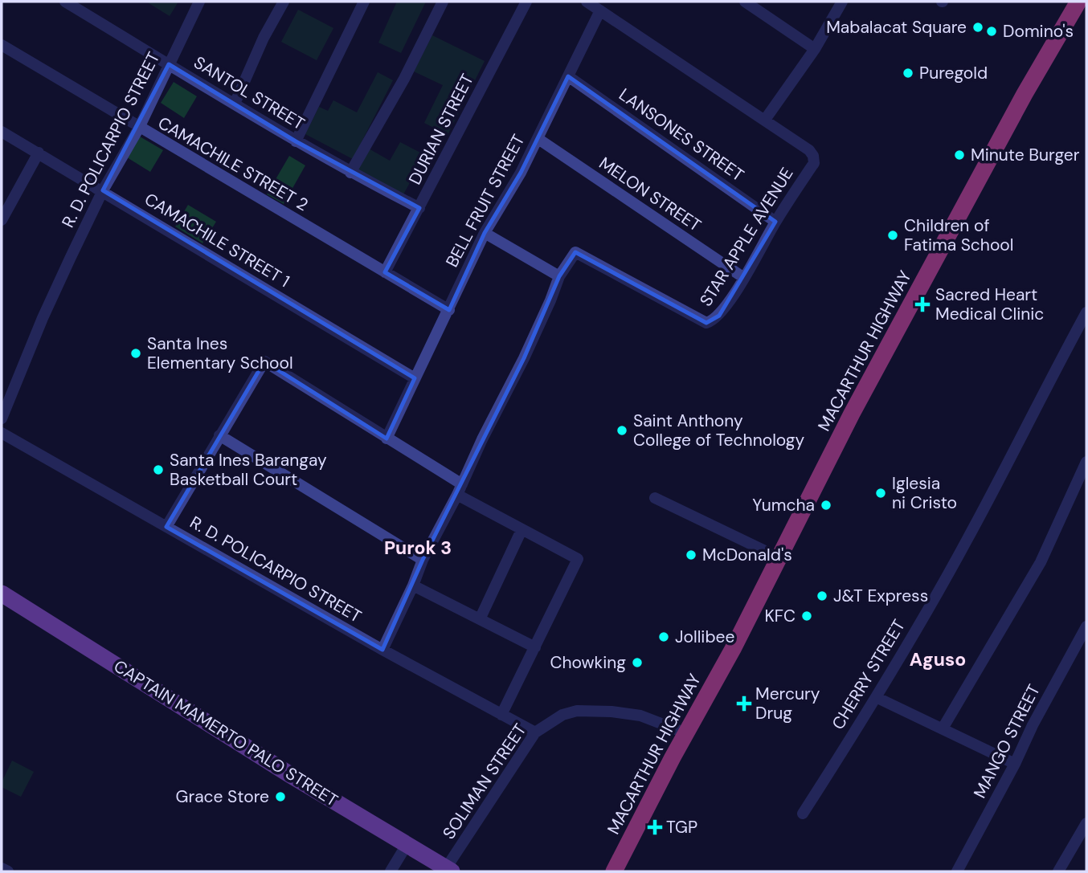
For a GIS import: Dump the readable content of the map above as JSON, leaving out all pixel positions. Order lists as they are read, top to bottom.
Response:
{
  "streets": {
    "highway": ["MACARTHUR HIGHWAY"],
    "main road": ["CAPTAIN MAMERTO PALO STREET"],
    "street": [
      "SANTOL STREET",
      "DURIAN STREET",
      "LANSONES STREET",
      "R. D. POLICARPIO STREET",
      "CAMACHILE STREET 2",
      "MELON STREET",
      "BELL FRUIT STREET",
      "STAR APPLE AVENUE",
      "CAMACHILE STREET 1",
      "CHERRY STREET",
      "MANGO STREET",
      "SOLIMAN STREET"
    ]
  },
  "crossings": [
    ["SANTOL STREET", "DURIAN STREET"],
    ["SANTOL STREET", "R. D. POLICARPIO STREET"],
    ["DURIAN STREET", "CAMACHILE STREET 2"],
    ["LANSONES STREET", "BELL FRUIT STREET"],
    ["LANSONES STREET", "STAR APPLE AVENUE"],
    ["R. D. POLICARPIO STREET", "CAMACHILE STREET 2"],
    ["R. D. POLICARPIO STREET", "CAMACHILE STREET 1"],
    ["R. D. POLICARPIO STREET", "SOLIMAN STREET"],
    ["CAMACHILE STREET 2", "BELL FRUIT STREET"],
    ["MELON STREET", "BELL FRUIT STREET"],
    ["MELON STREET", "STAR APPLE AVENUE"],
    ["BELL FRUIT STREET", "STAR APPLE AVENUE"],
    ["BELL FRUIT STREET", "CAMACHILE STREET 1"],
    ["MACARTHUR HIGHWAY", "SOLIMAN STREET"],
    ["CAPTAIN MAMERTO PALO STREET", "SOLIMAN STREET"]
  ],
  "districts": ["Purok 3", "Aguso"],
  "places": {
    "other": [
      "Mabalacat Square",
      "Domino's",
      "Puregold",
      "Minute Burger",
      "Children of Fatima School",
      "Santa Ines Elementary School",
      "Saint Anthony College of Technology",
      "Santa Ines Barangay Basketball Court",
      "Iglesia ni Cristo",
      "Yumcha",
      "McDonald's",
      "J&T Express",
      "KFC",
      "Jollibee",
      "Chowking",
      "Grace Store"
    ],
    "health": ["Sacred Heart Medical Clinic", "Mercury Drug", "TGP"]
  }
}
